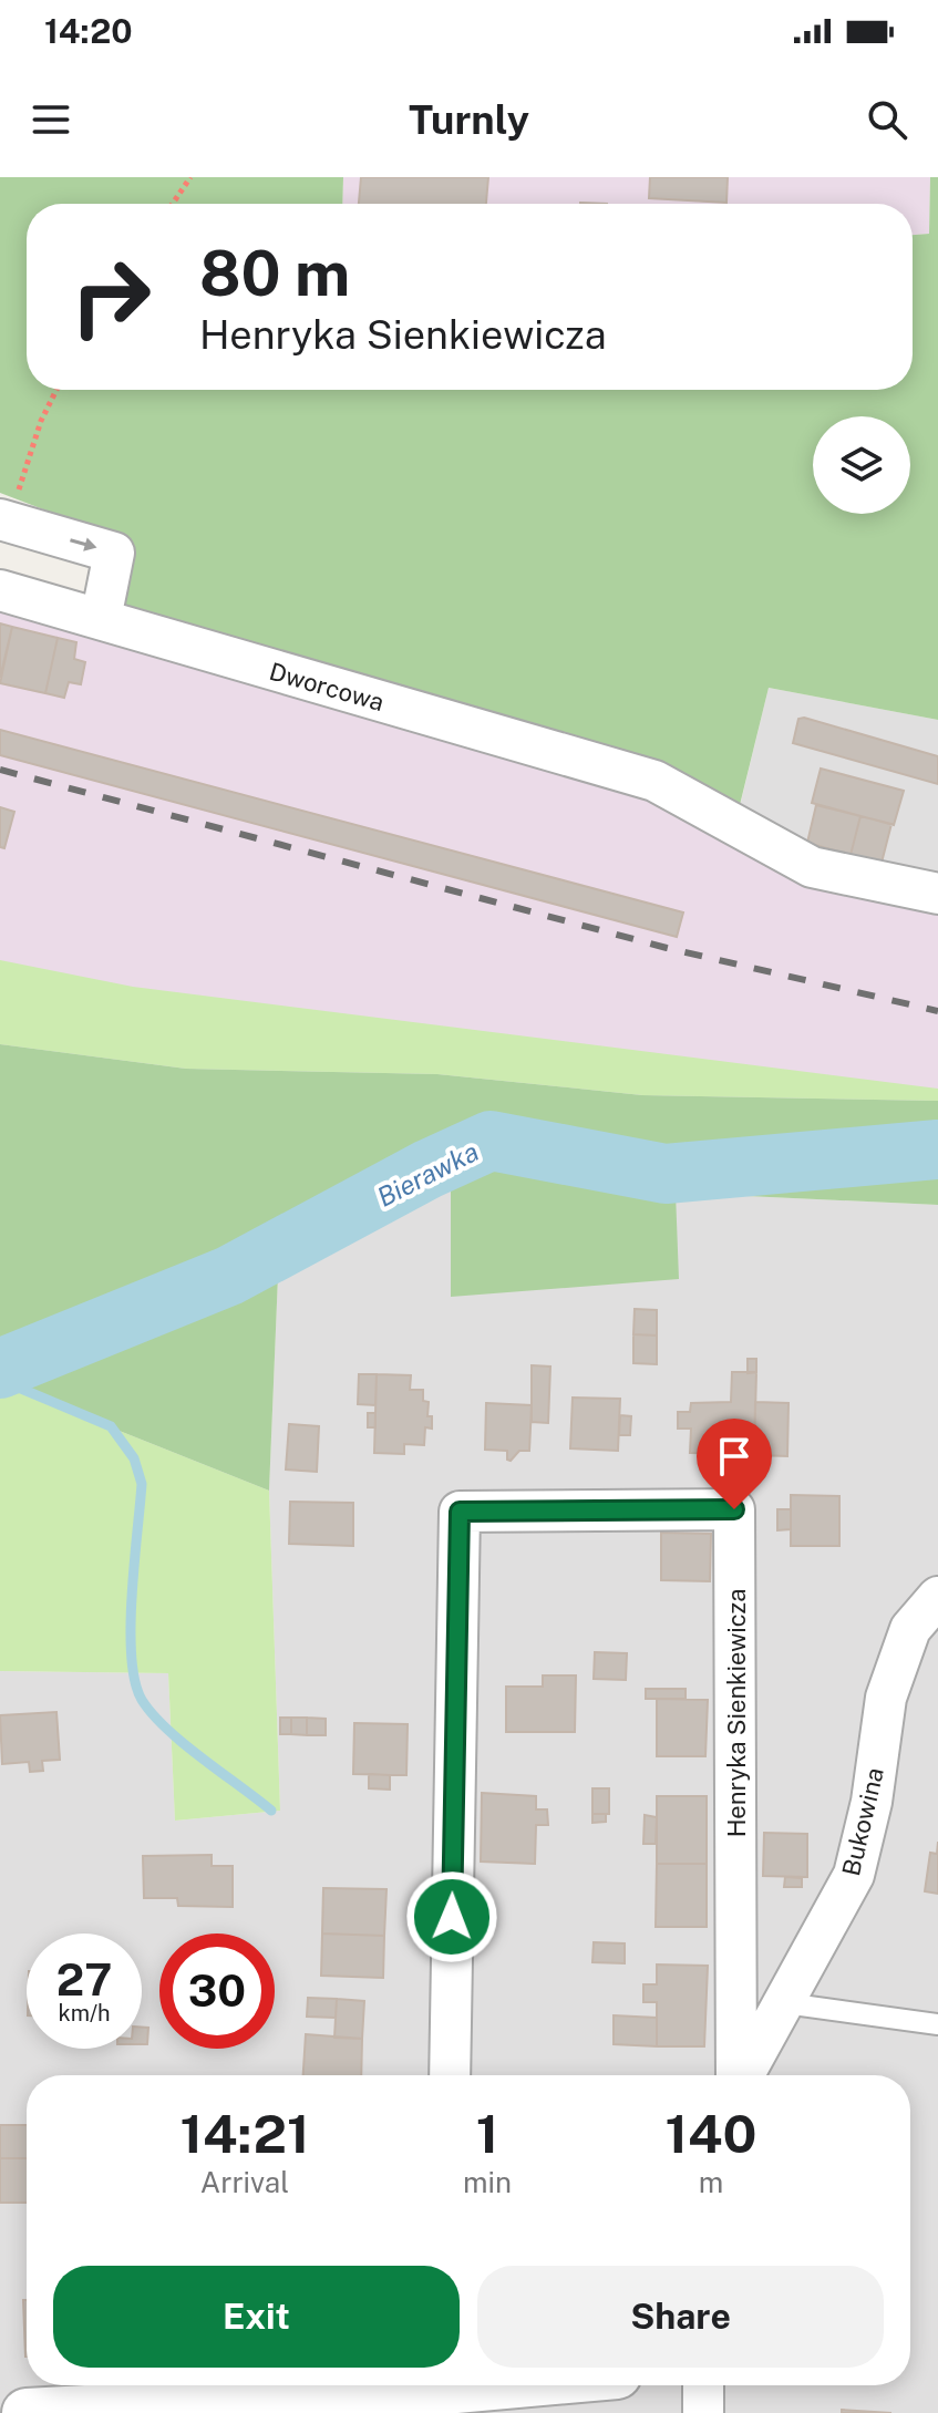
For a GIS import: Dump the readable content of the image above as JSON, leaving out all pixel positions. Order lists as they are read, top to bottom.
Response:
{
  "streets": {
    "street": ["Dworcowa", "Henryka Sienkiewicza", "Bukowina"]
  },
  "water": ["Bierawka"],
  "page": {
    "status": "14:20",
    "header": "Turnly",
    "turn": ["80 m", "Henryka Sienkiewicza"],
    "speed": "27 km/h",
    "limit": "30",
    "eta": [
      "14:21",
      "Arrival",
      "1",
      "min",
      "140",
      "m"
    ],
    "buttons": ["Exit", "Share"]
  }
}
